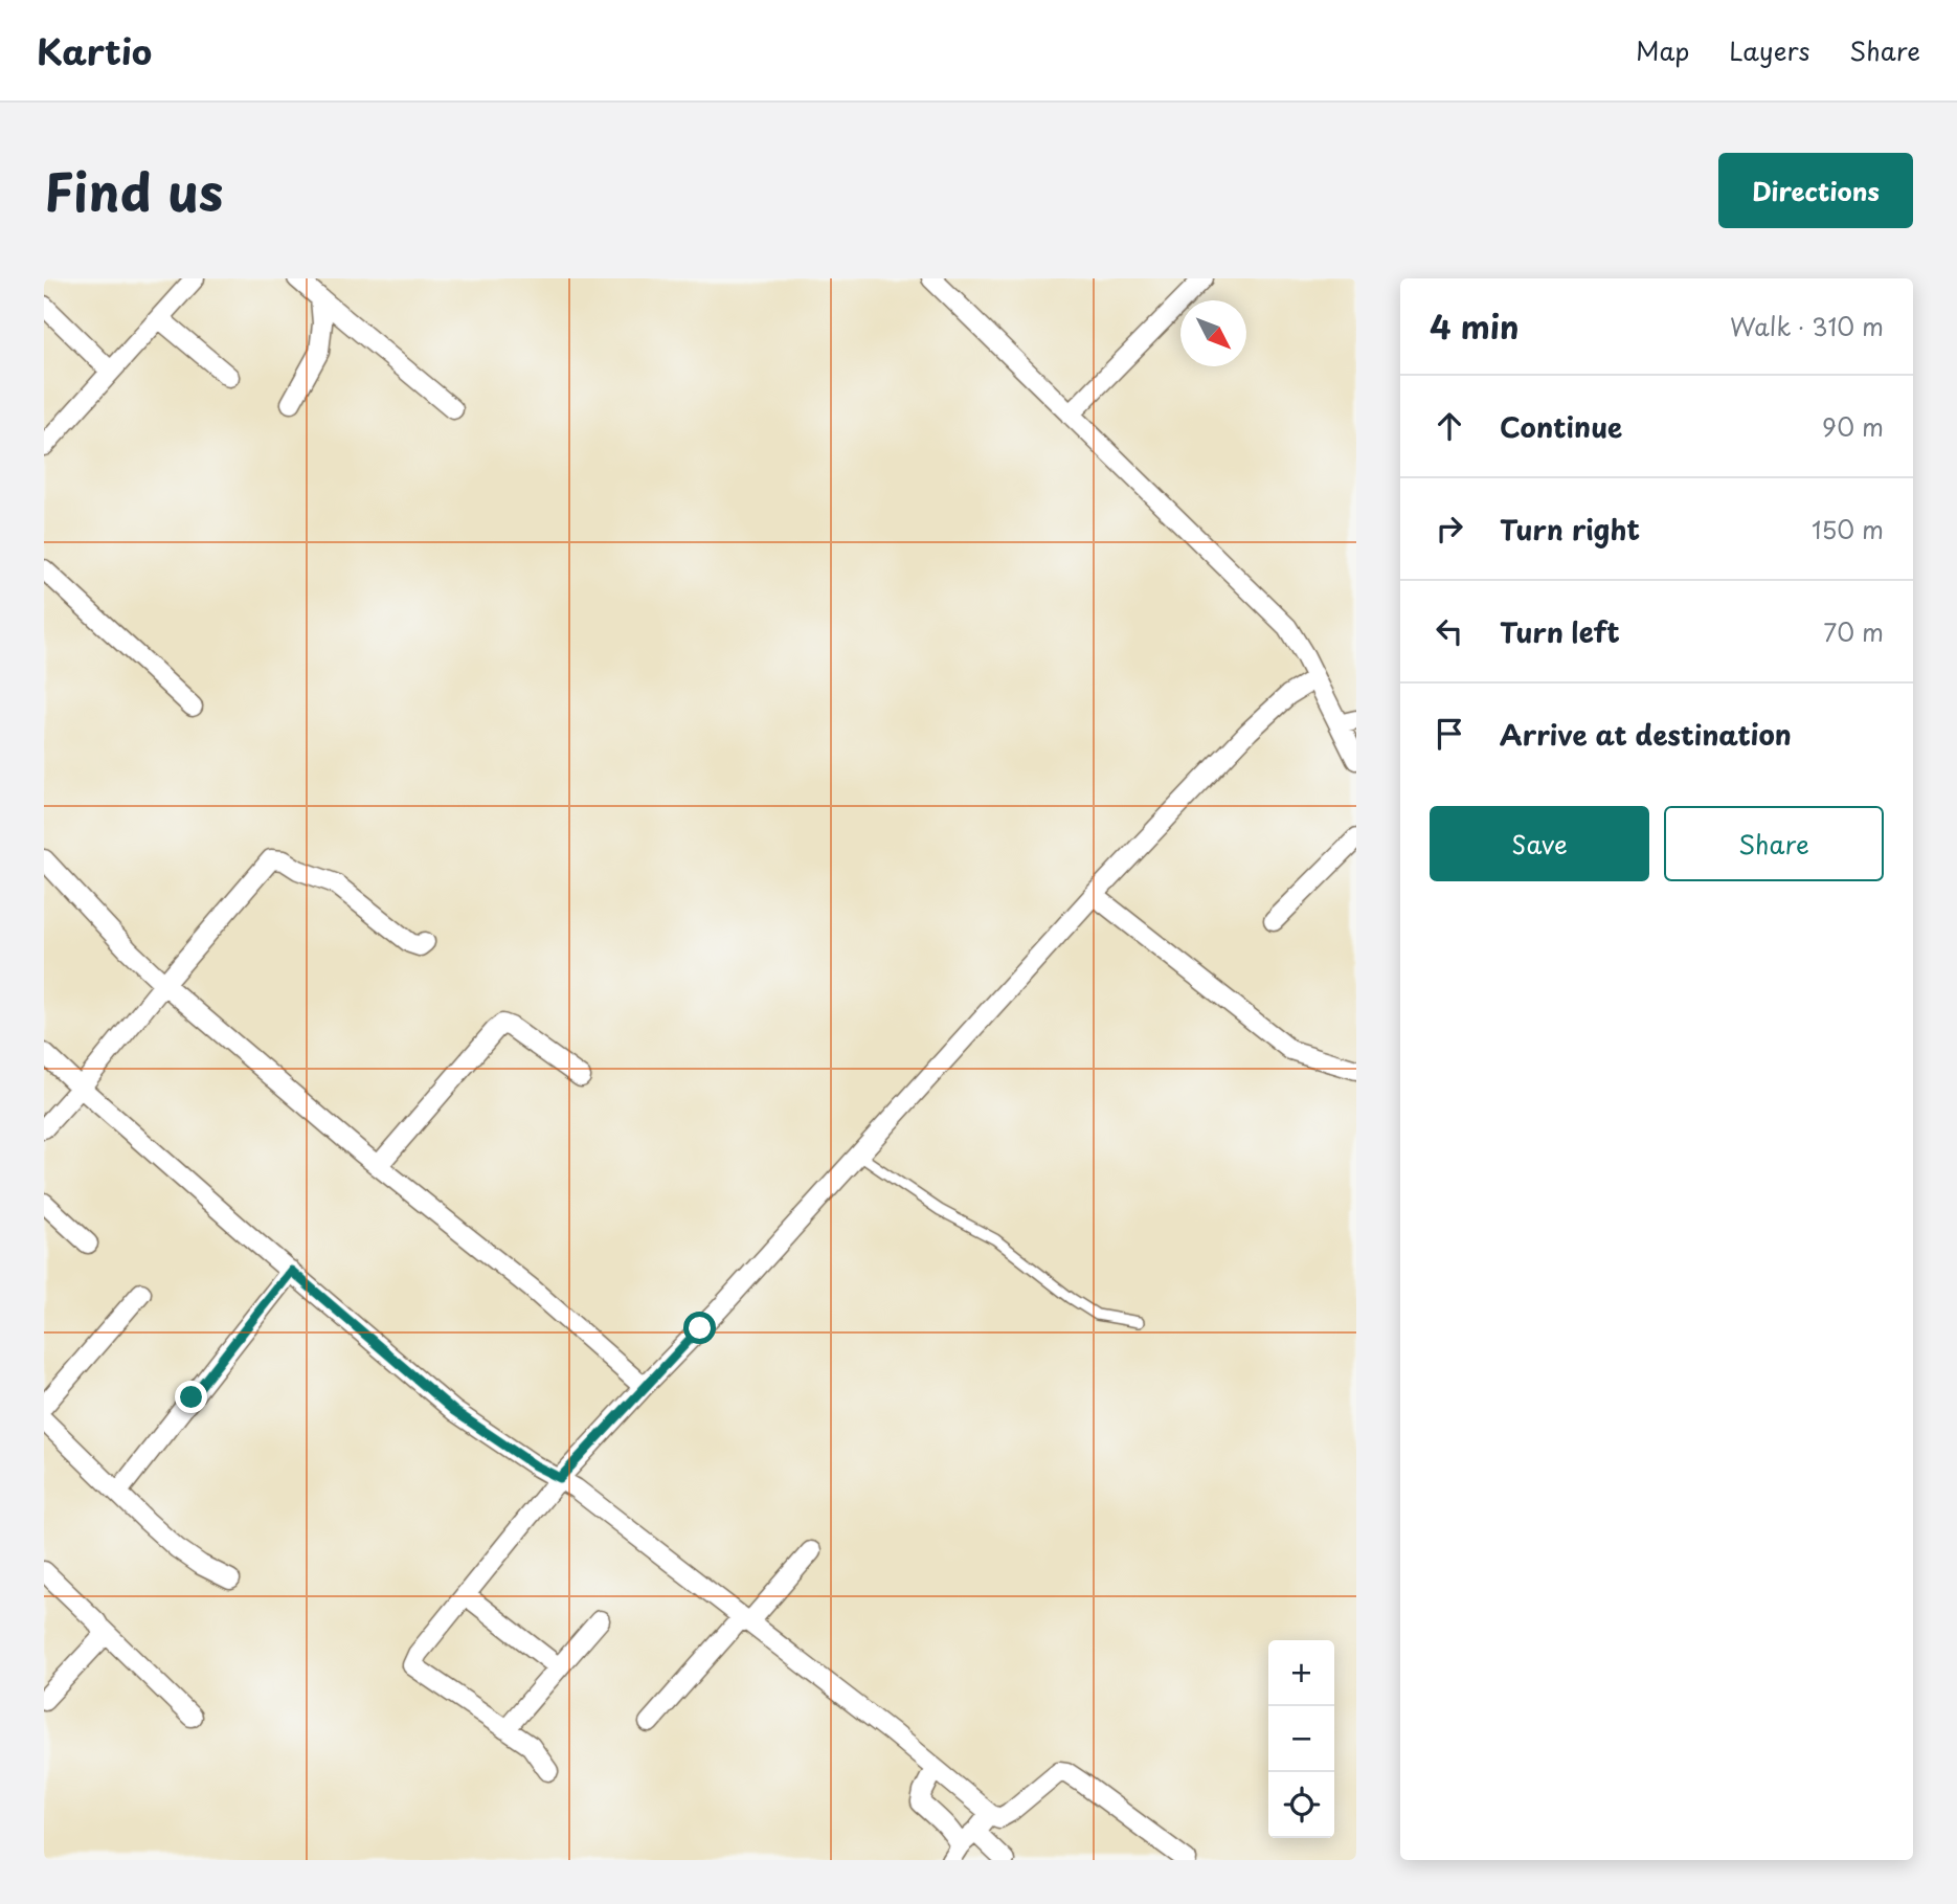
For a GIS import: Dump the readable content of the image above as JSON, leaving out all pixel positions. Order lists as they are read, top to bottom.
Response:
{
  "north": "bottom right",
  "page": {
    "header": "Kartio",
    "nav": ["Map", "Layers", "Share"],
    "title": "Find us",
    "buttons": [
      "Directions",
      ["Save", "Share"]
    ],
    "heading": ["4 min", "Walk · 310 m"],
    "list": [
      ["Continue", "90 m"],
      ["Turn right", "150 m"],
      ["Turn left", "70 m"],
      "Arrive at destination"
    ],
    "map_buttons": ["+", "−"]
  }
}
